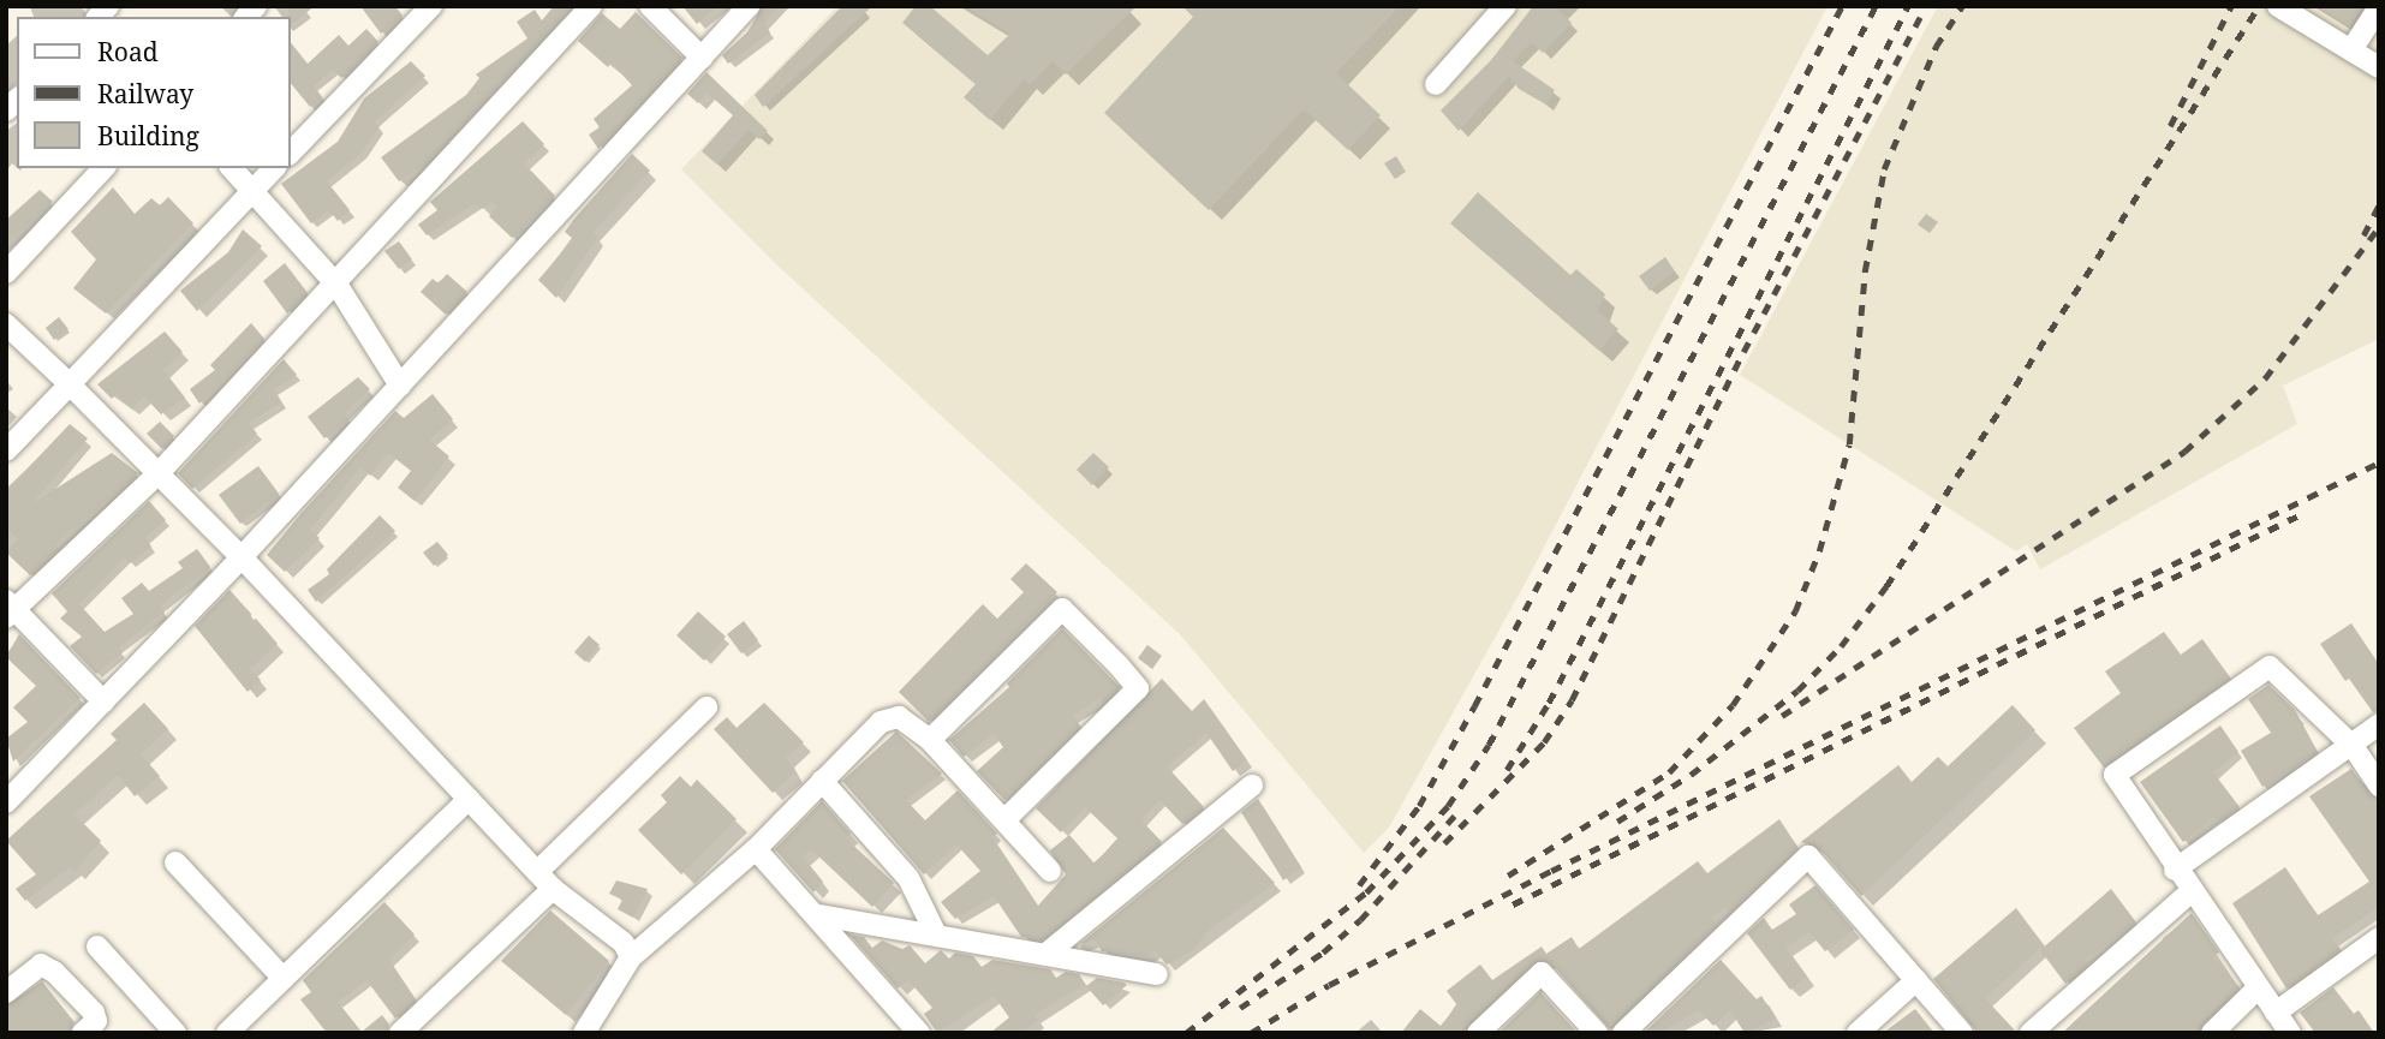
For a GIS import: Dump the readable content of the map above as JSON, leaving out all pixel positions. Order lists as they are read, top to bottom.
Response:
{
  "legend": ["Road", "Railway", "Building"]
}
